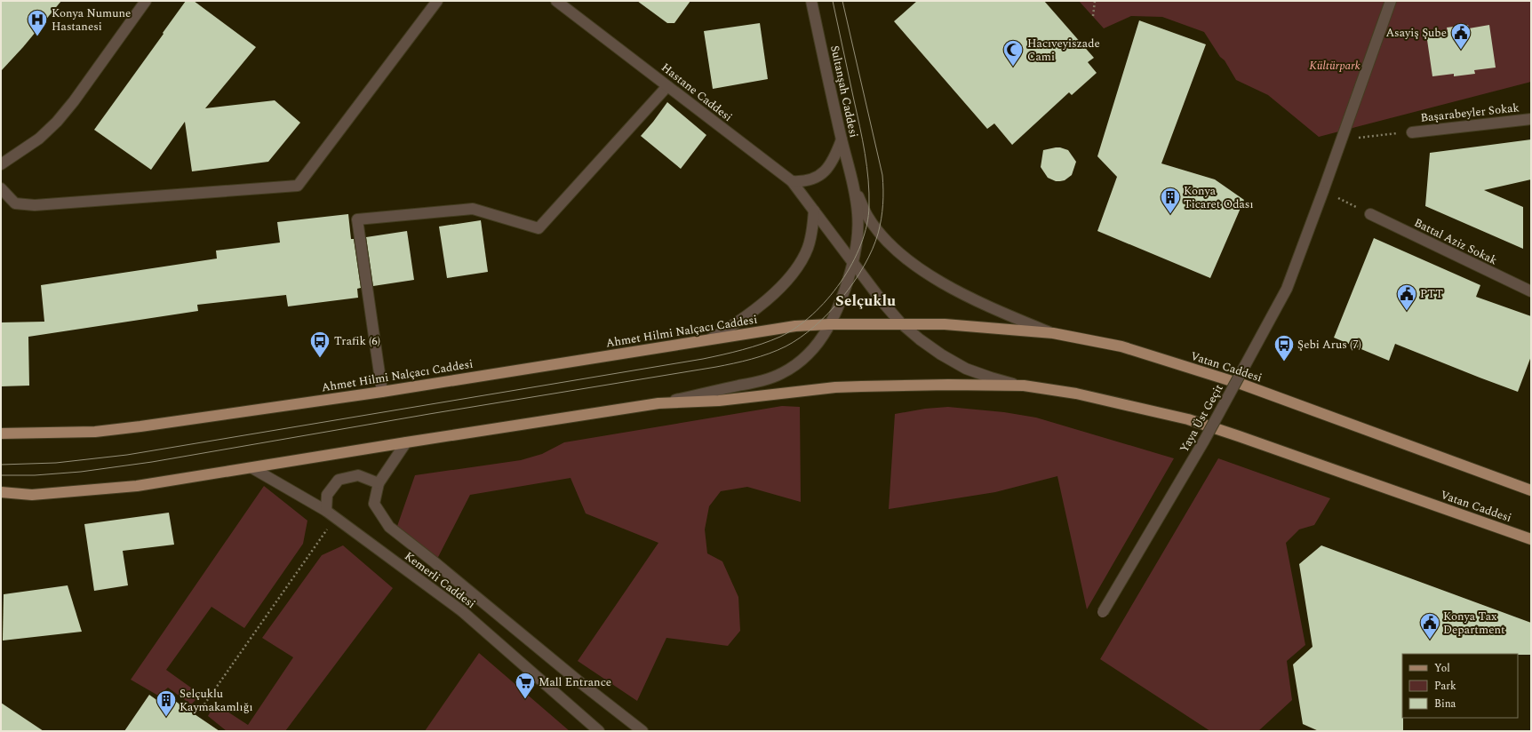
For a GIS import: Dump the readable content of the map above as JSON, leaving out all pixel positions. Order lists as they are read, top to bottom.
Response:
{
  "streets": {
    "main road": ["Ahmet Hilmi Nalçacı Caddesi", "Vatan Caddesi"],
    "street": [
      "Sultanşah Caddesi",
      "Hastane Caddesi",
      "Başarabeyler Sokak",
      "Battal Aziz Sokak",
      "Yaya Üst Geçit",
      "Kemerli Caddesi"
    ]
  },
  "crossings": [
    ["Hastane Caddesi", "Vatan Caddesi"],
    ["Ahmet Hilmi Nalçacı Caddesi", "Vatan Caddesi"]
  ],
  "districts": ["Selçuklu"],
  "parks": ["Kültürpark"],
  "places": {
    "hospital": ["Konya Numune Hastanesi"],
    "public building": ["Asayiş Şube", "PTT", "Konya Tax Department"],
    "mosque": ["Hacıveyiszade Cami"],
    "building": ["Konya Ticaret Odası", "Selçuklu Kaymakamlığı"],
    "bus stop": ["Trafik (6)", "Şebi Arus (7)"],
    "supermarket": ["Mall Entrance"]
  },
  "legend": ["Yol", "Park", "Bina"]
}
